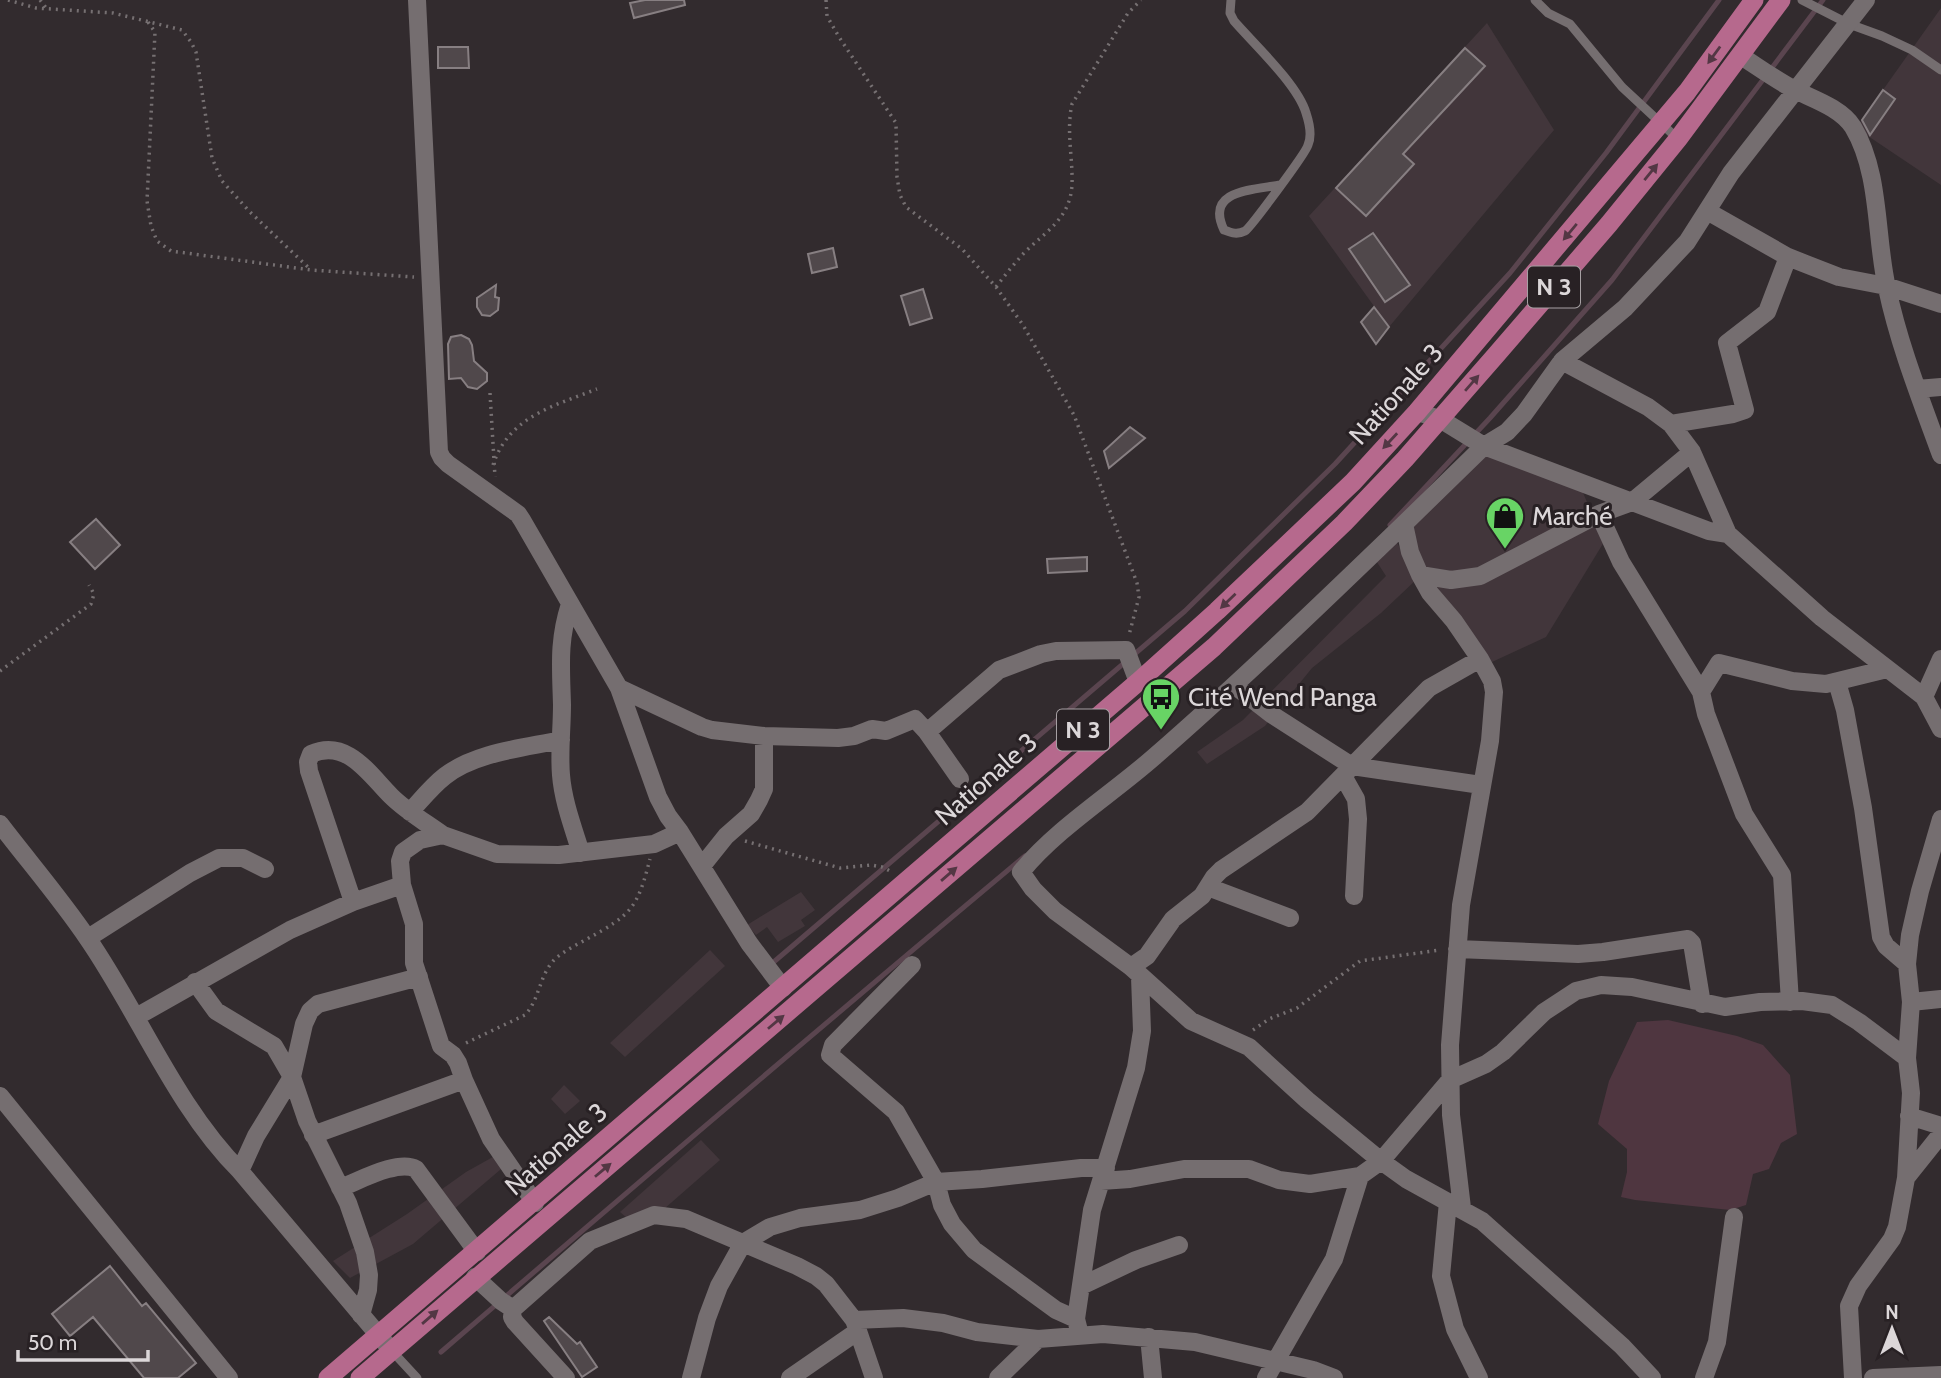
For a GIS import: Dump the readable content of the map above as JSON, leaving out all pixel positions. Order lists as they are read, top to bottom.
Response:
{
  "streets": {
    "main road": ["N 3", "Nationale 3"]
  },
  "crossings": [
    ["N 3", "Nationale 3"]
  ],
  "places": {
    "shop": ["Marché"],
    "bus stop": ["Cité Wend Panga"]
  },
  "scale_bar": "50 m",
  "north": "top"
}
